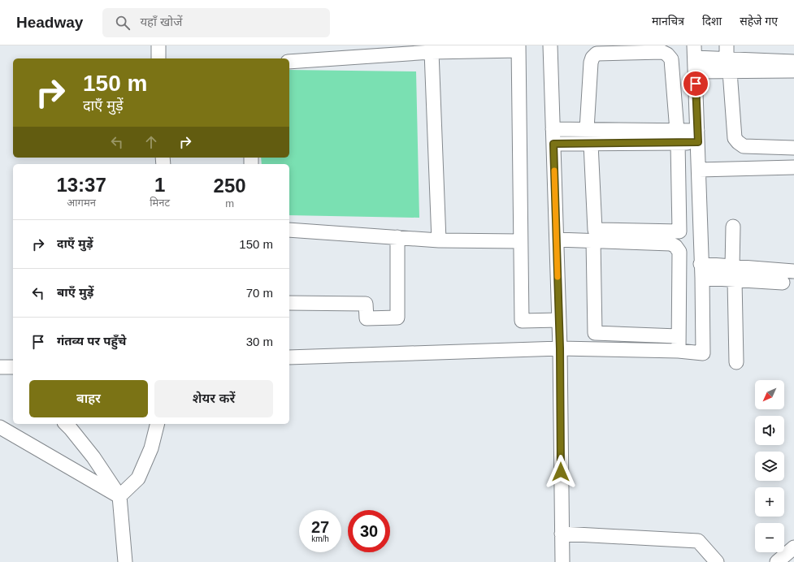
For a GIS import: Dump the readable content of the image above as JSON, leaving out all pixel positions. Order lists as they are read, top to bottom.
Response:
{
  "north": "bottom left",
  "page": {
    "header": "Headway",
    "search": "यहाँ खोजें",
    "nav": ["मानचित्र", "दिशा", "सहेजे गए"],
    "turn": ["150 m", "दाएँ मुड़ें"],
    "eta": [
      "13:37",
      "आगमन",
      "1",
      "मिनट",
      "250",
      "m"
    ],
    "list": [
      {
        "name": "दाएँ मुड़ें",
        "value": "150 m"
      },
      {
        "name": "बाएँ मुड़ें",
        "value": "70 m"
      },
      {
        "name": "गंतव्य पर पहुँचे",
        "value": "30 m"
      }
    ],
    "buttons": ["बाहर", "शेयर करें"],
    "map_buttons": ["+", "−"],
    "speed": "27 km/h",
    "limit": "30"
  }
}
